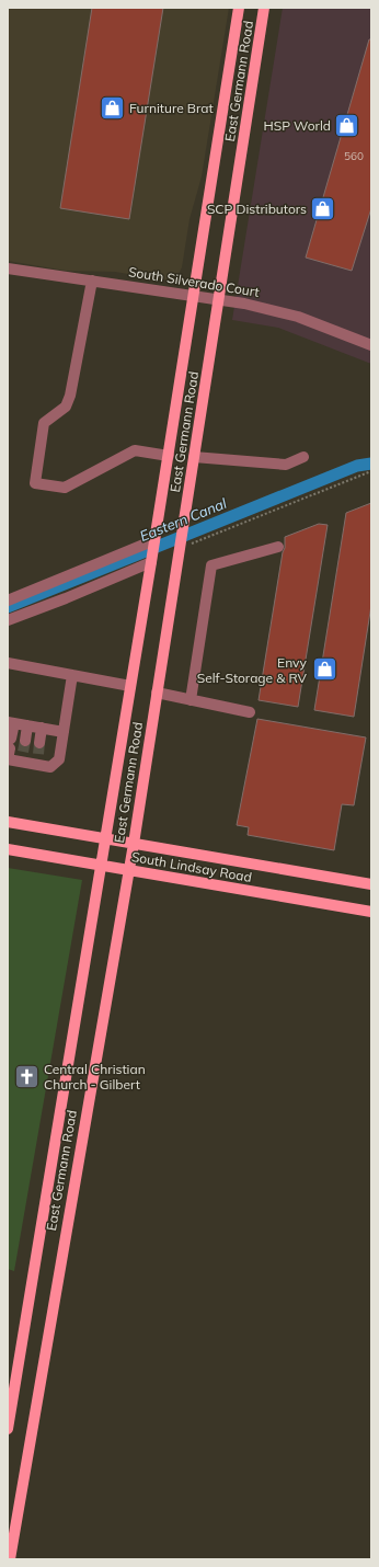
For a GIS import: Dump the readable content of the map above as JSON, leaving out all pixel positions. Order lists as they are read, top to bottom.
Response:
{
  "streets": {
    "main road": ["East Germann Road", "South Lindsay Road"],
    "street": ["South Silverado Court"]
  },
  "crossings": [
    ["East Germann Road", "South Silverado Court"],
    ["East Germann Road", "South Lindsay Road"]
  ],
  "water": ["Eastern Canal"],
  "places": {
    "shop": [
      "Furniture Brat",
      "HSP World",
      "SCP Distributors",
      "Envy Self-Storage & RV"
    ],
    "church": ["Central Christian Church - Gilbert"]
  },
  "house_numbers": ["560"]
}
